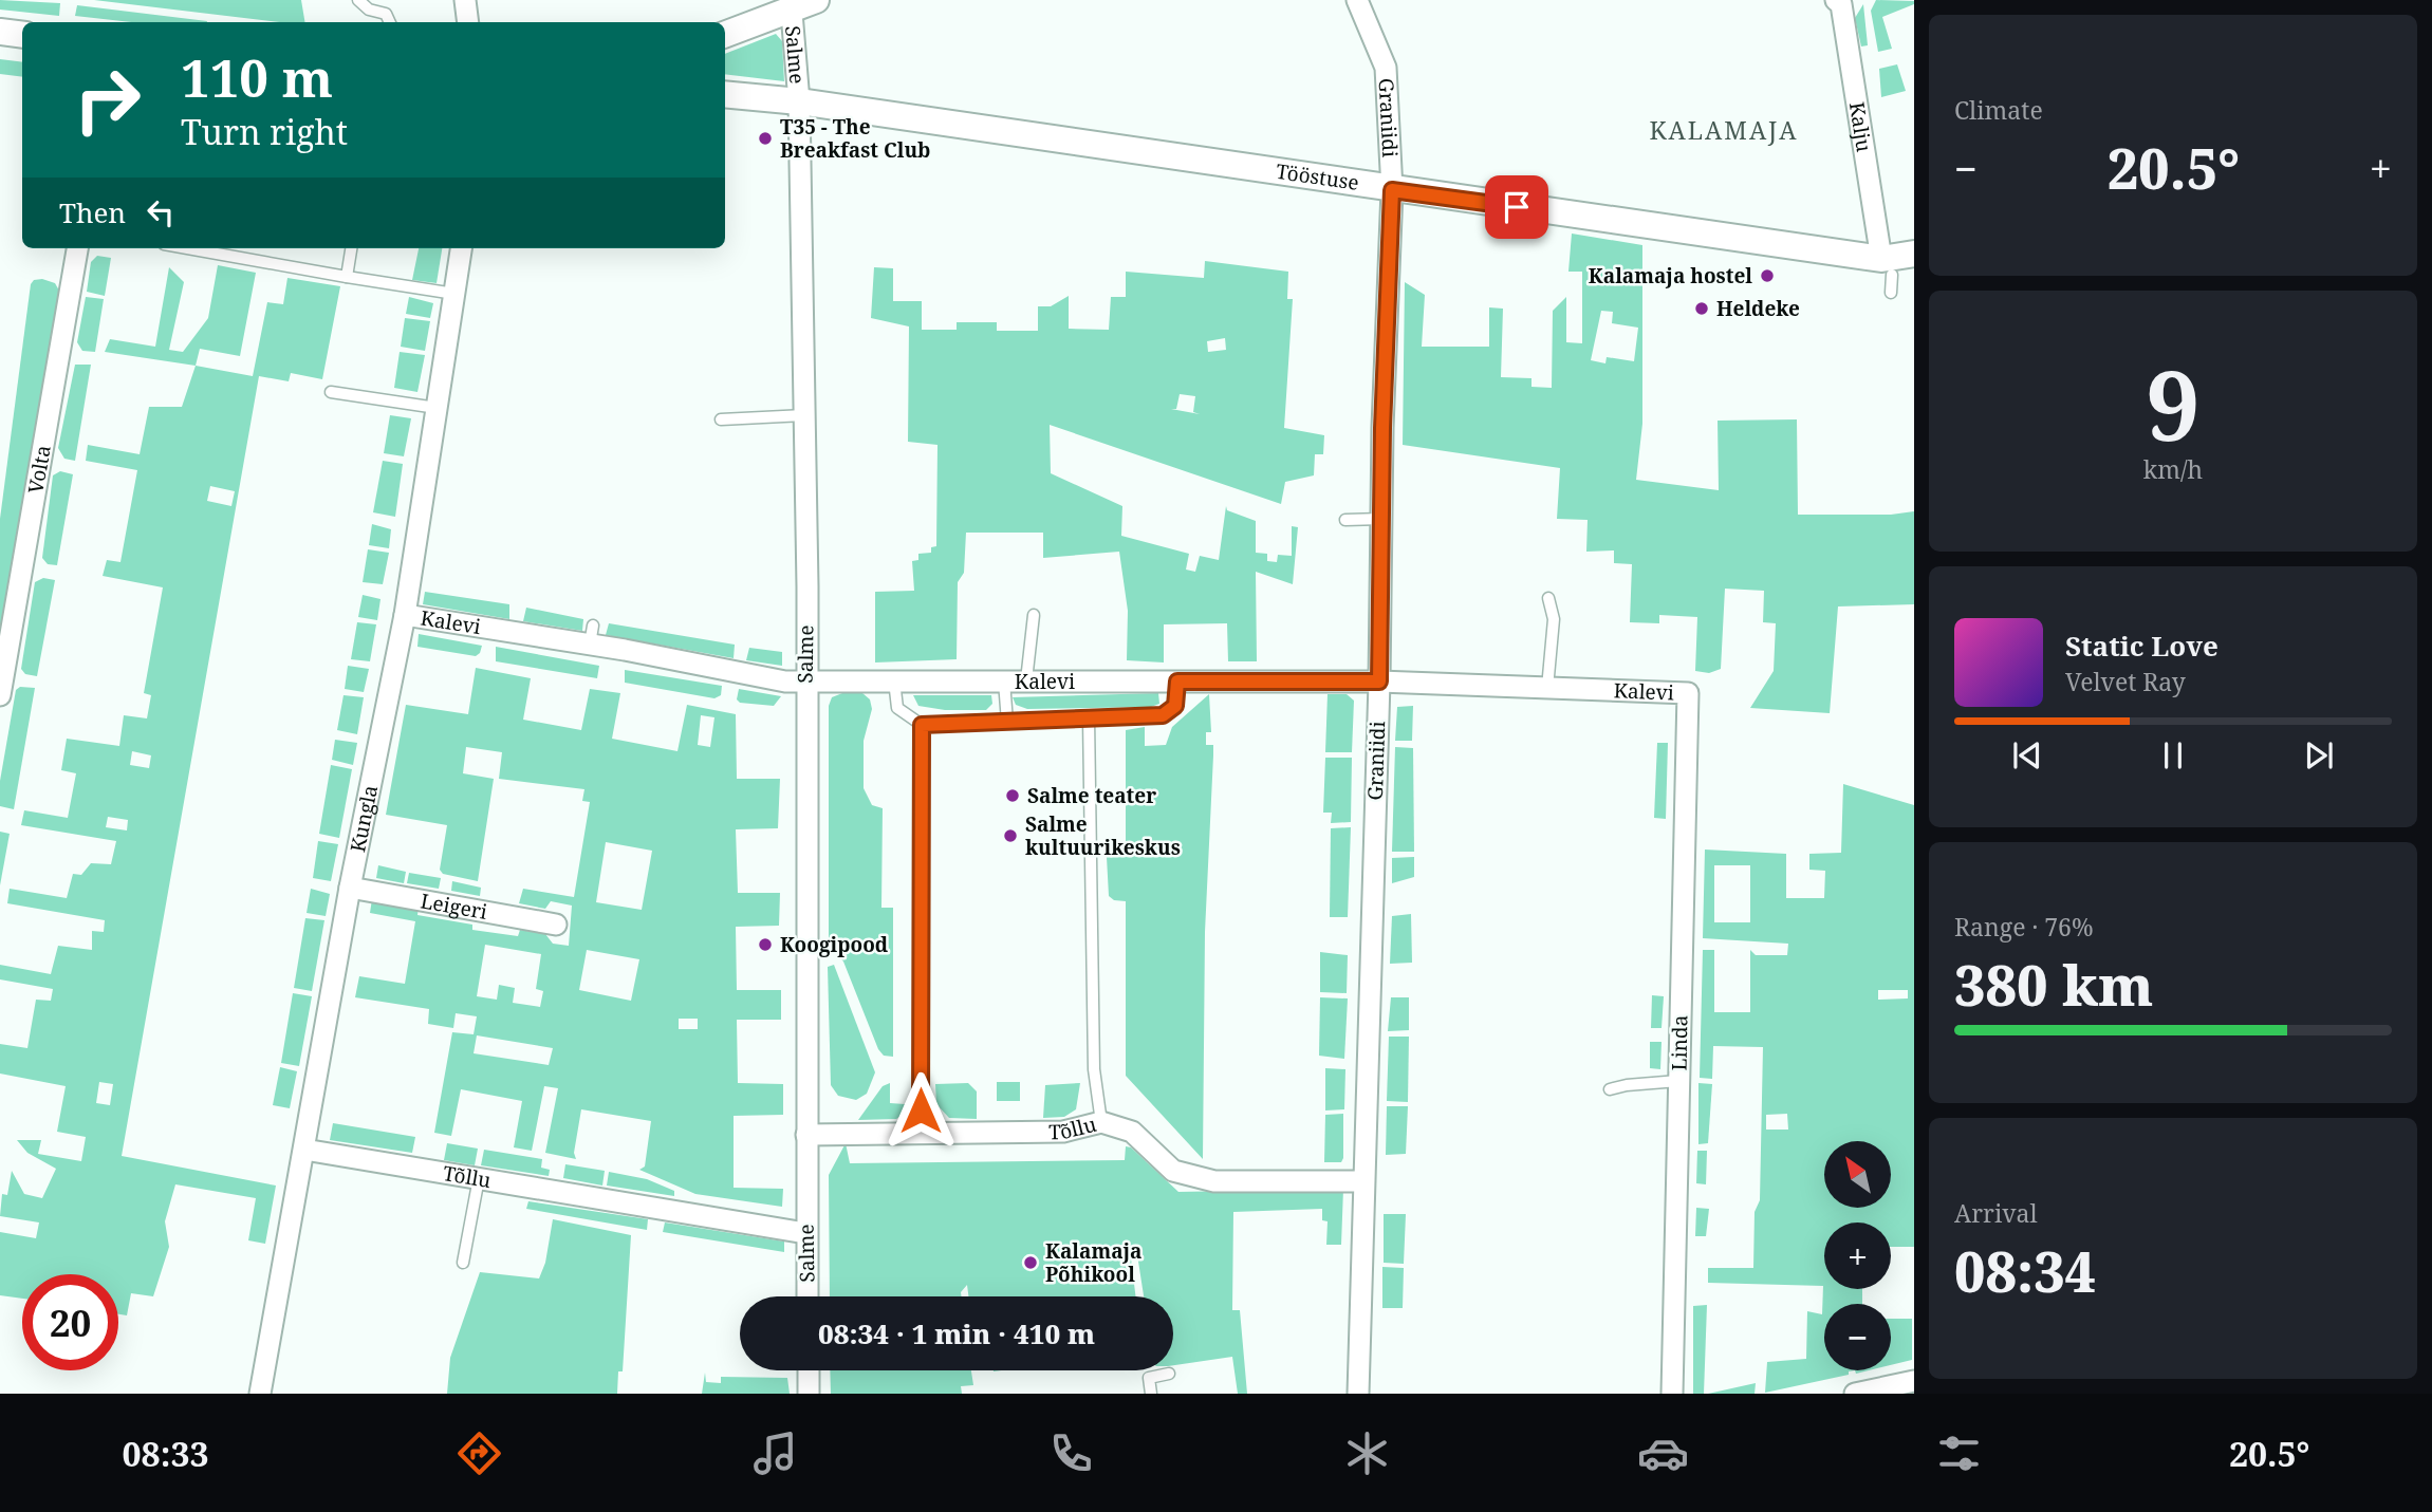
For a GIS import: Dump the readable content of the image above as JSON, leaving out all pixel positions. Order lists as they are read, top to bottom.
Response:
{
  "streets": {
    "street": [
      "Salme",
      "Graniidi",
      "Kalju",
      "Tööstuse",
      "Volta",
      "Kalevi",
      "Kungla",
      "Leigeri",
      "Linda",
      "Tõllu"
    ]
  },
  "crossings": [
    ["Salme", "Tööstuse"],
    ["Salme", "Kalevi"],
    ["Salme", "Tõllu"],
    ["Graniidi", "Tööstuse"],
    ["Graniidi", "Kalevi"],
    ["Graniidi", "Tõllu"],
    ["Kalju", "Tööstuse"],
    ["Kalevi", "Kungla"],
    ["Kalevi", "Linda"],
    ["Kungla", "Leigeri"],
    ["Kungla", "Tõllu"]
  ],
  "districts": ["KALAMAJA"],
  "places": [
    "T35 - The Breakfast Club",
    "Kalamaja hostel",
    "Heldeke",
    "Salme teater",
    "Salme kultuurikeskus",
    "Koogipood",
    "Kalamaja Põhikool"
  ],
  "north": "top left",
  "page": {
    "tile": [
      "Climate",
      ["9", "km/h"],
      ["Range · 76%", "380 km"],
      ["Arrival", "08:34"]
    ],
    "turn": ["110 m", "Turn right"],
    "heat": ["−", "20.5°", "+"],
    "then": "Then",
    "song": ["Static Love", "Velvet Ray"],
    "map_buttons": ["+", "−"],
    "limit": "20",
    "trip": "08:34 · 1 min · 410 m",
    "tabs": ["08:33", "20.5°"]
  }
}
